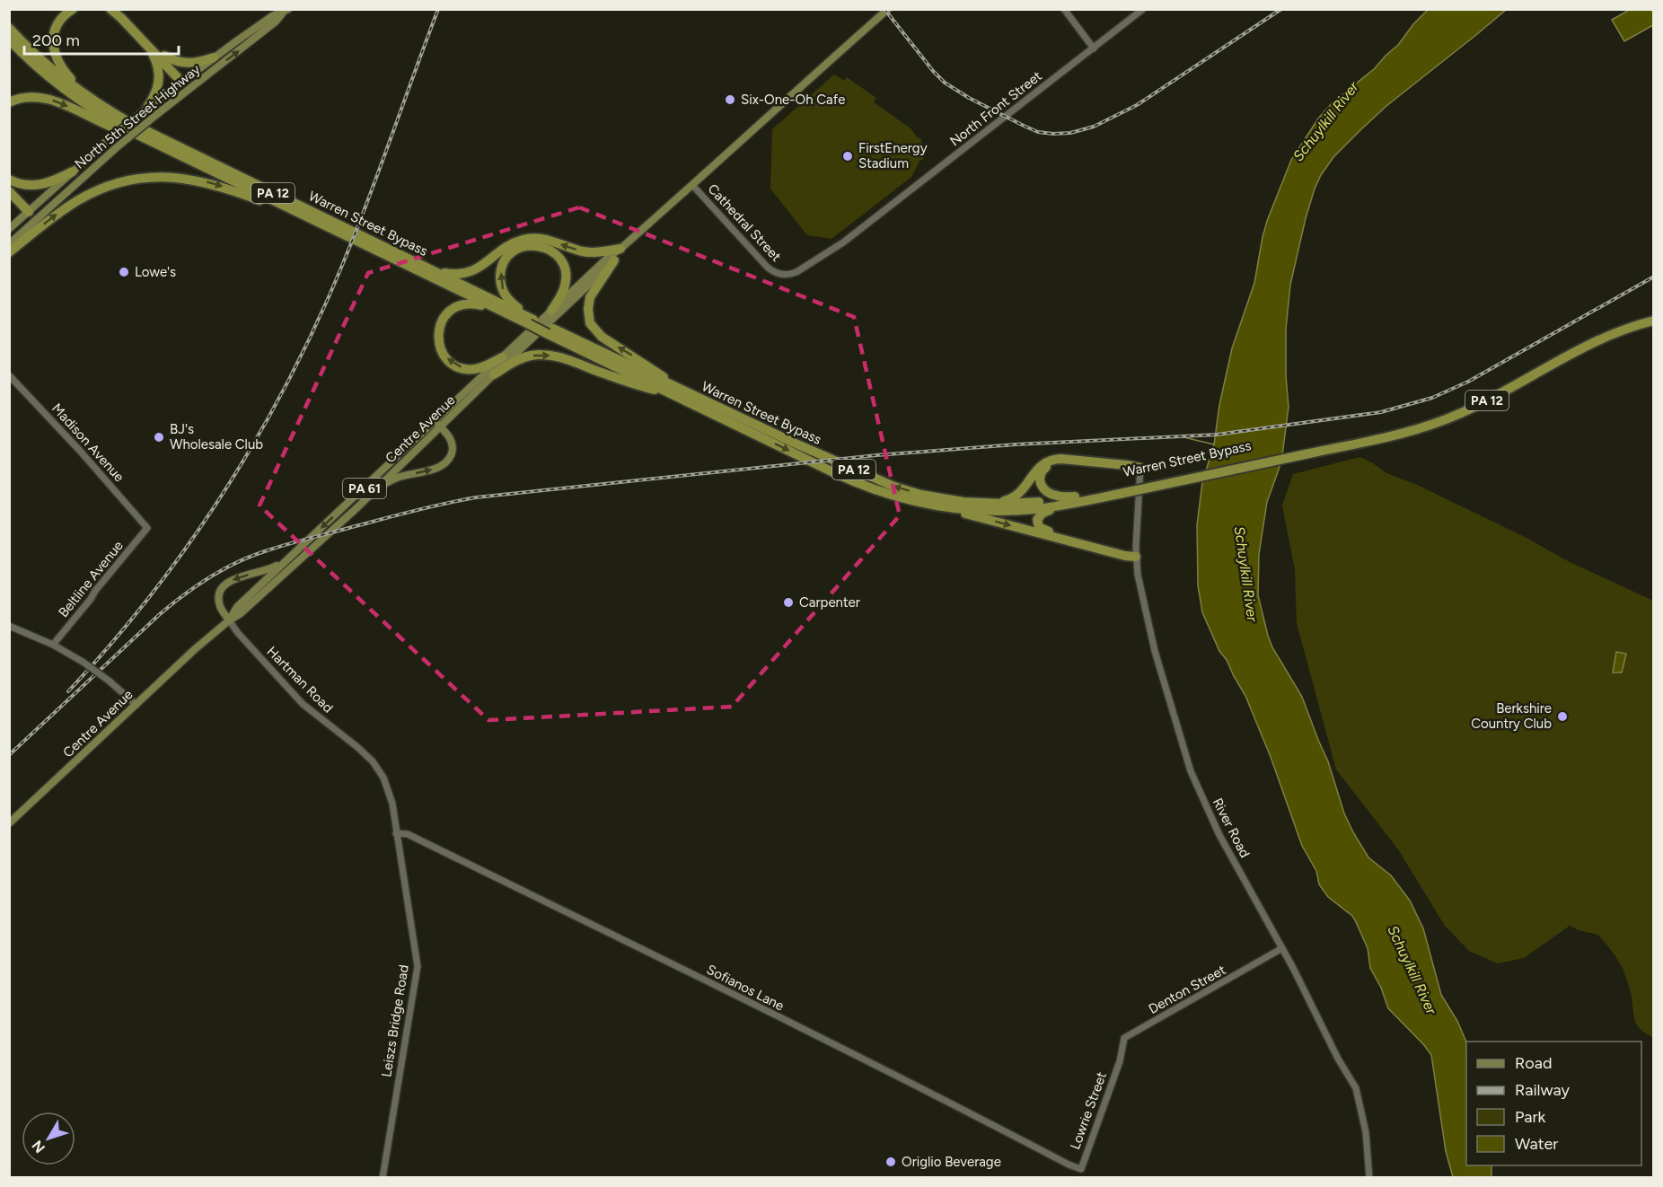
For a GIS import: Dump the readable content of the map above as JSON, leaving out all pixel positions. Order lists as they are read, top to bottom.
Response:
{
  "streets": {
    "highway": ["PA 12", "Warren Street Bypass"],
    "main road": ["North 5th Street Highway", "Centre Avenue", "PA 61"],
    "street": [
      "North Front Street",
      "Cathedral Street",
      "Madison Avenue",
      "Beltline Avenue",
      "Hartman Road",
      "River Road",
      "Sofianos Lane",
      "Denton Street",
      "Leiszs Bridge Road",
      "Lowrie Street"
    ]
  },
  "crossings": [
    ["North Front Street", "Cathedral Street"],
    ["Cathedral Street", "Centre Avenue"],
    ["Centre Avenue", "Hartman Road"],
    ["Madison Avenue", "Beltline Avenue"],
    ["Hartman Road", "Leiszs Bridge Road"],
    ["River Road", "Denton Street"],
    ["Sofianos Lane", "Leiszs Bridge Road"],
    ["Sofianos Lane", "Lowrie Street"],
    ["Denton Street", "Lowrie Street"]
  ],
  "water": ["Schuylkill River"],
  "places": [
    "Six-One-Oh Cafe",
    "FirstEnergy Stadium",
    "Lowe's",
    "BJ's Wholesale Club",
    "Carpenter",
    "Berkshire Country Club",
    "Origlio Beverage"
  ],
  "legend": [
    "Road",
    "Railway",
    "Park",
    "Water"
  ],
  "scale_bar": "200 m",
  "north": "bottom left"
}
